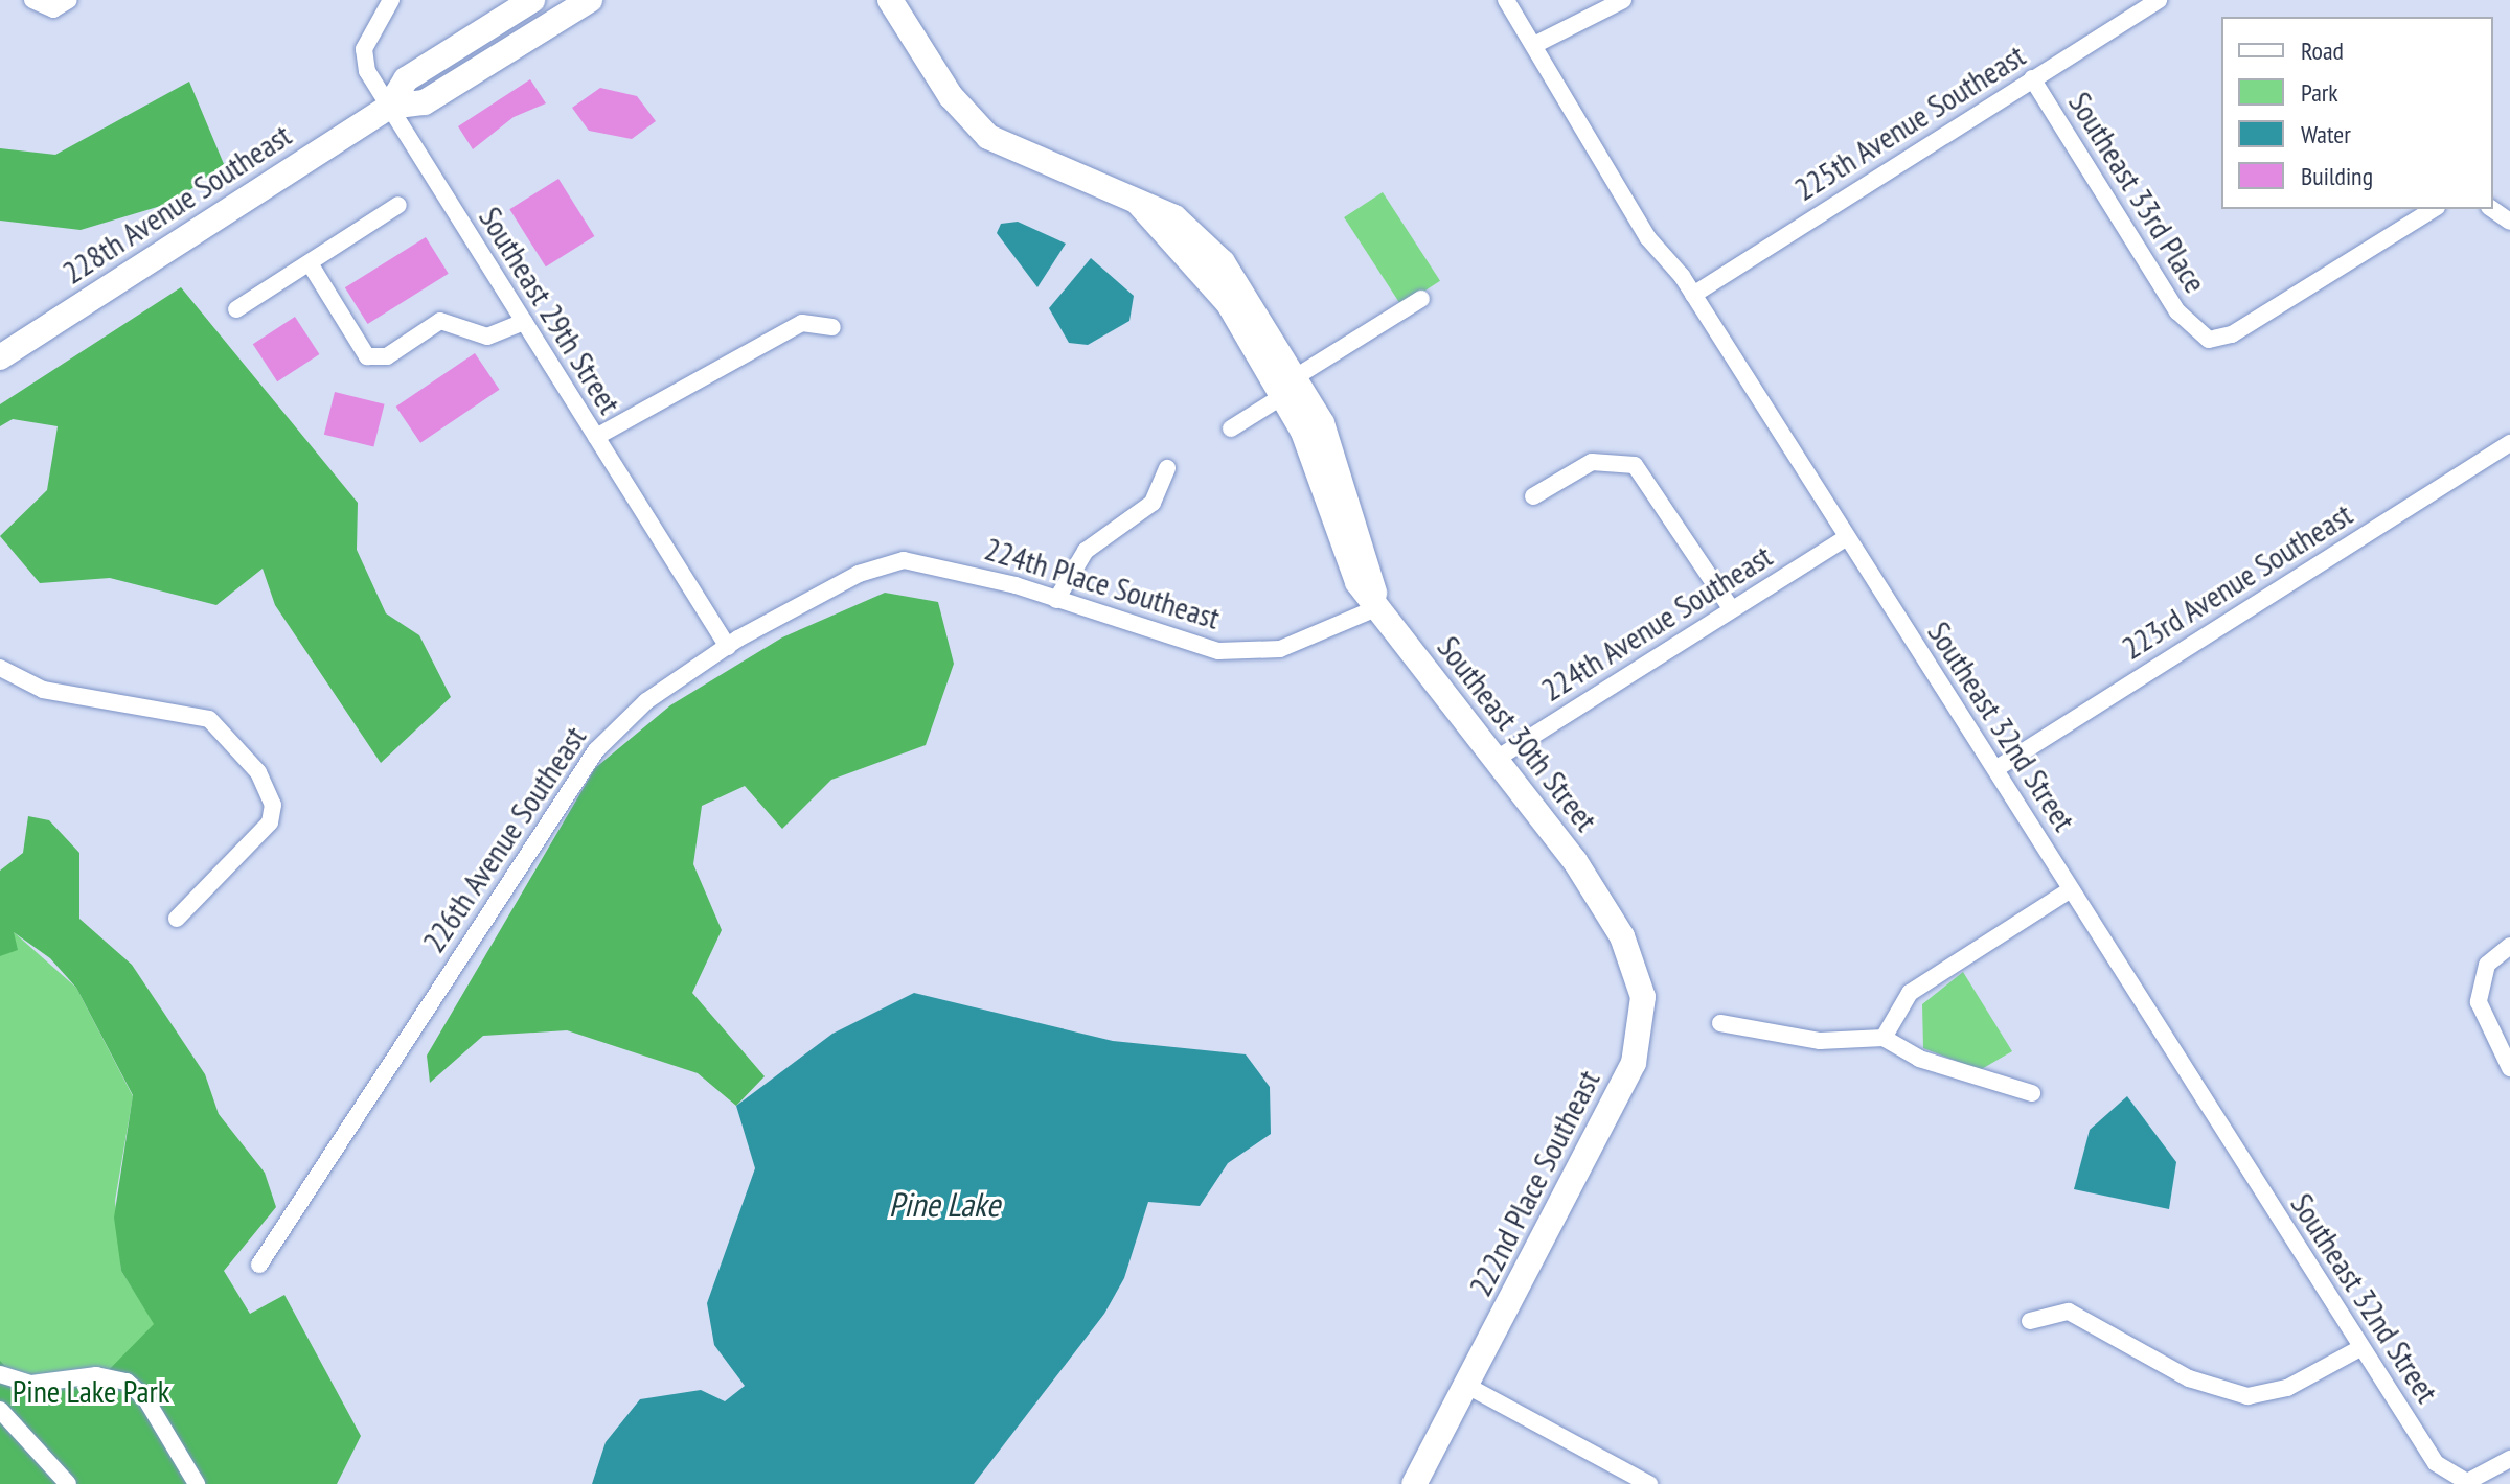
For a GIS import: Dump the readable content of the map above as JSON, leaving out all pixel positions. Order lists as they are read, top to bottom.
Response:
{
  "streets": {
    "street": [
      "225th Avenue Southeast",
      "Southeast 33rd Place",
      "228th Avenue Southeast",
      "Southeast 29th Street",
      "223rd Avenue Southeast",
      "224th Place Southeast",
      "224th Avenue Southeast",
      "Southeast 32nd Street",
      "Southeast 30th Street",
      "226th Avenue Southeast",
      "222nd Place Southeast"
    ]
  },
  "crossings": [
    ["225th Avenue Southeast", "Southeast 33rd Place"],
    ["225th Avenue Southeast", "Southeast 32nd Street"],
    ["228th Avenue Southeast", "Southeast 29th Street"],
    ["Southeast 29th Street", "226th Avenue Southeast"],
    ["223rd Avenue Southeast", "Southeast 32nd Street"],
    ["224th Place Southeast", "Southeast 30th Street"],
    ["224th Place Southeast", "226th Avenue Southeast"],
    ["224th Avenue Southeast", "Southeast 32nd Street"],
    ["224th Avenue Southeast", "Southeast 30th Street"],
    ["Southeast 30th Street", "222nd Place Southeast"]
  ],
  "water": ["Pine Lake"],
  "parks": ["Pine Lake Park"],
  "legend": [
    "Road",
    "Park",
    "Water",
    "Building"
  ]
}
